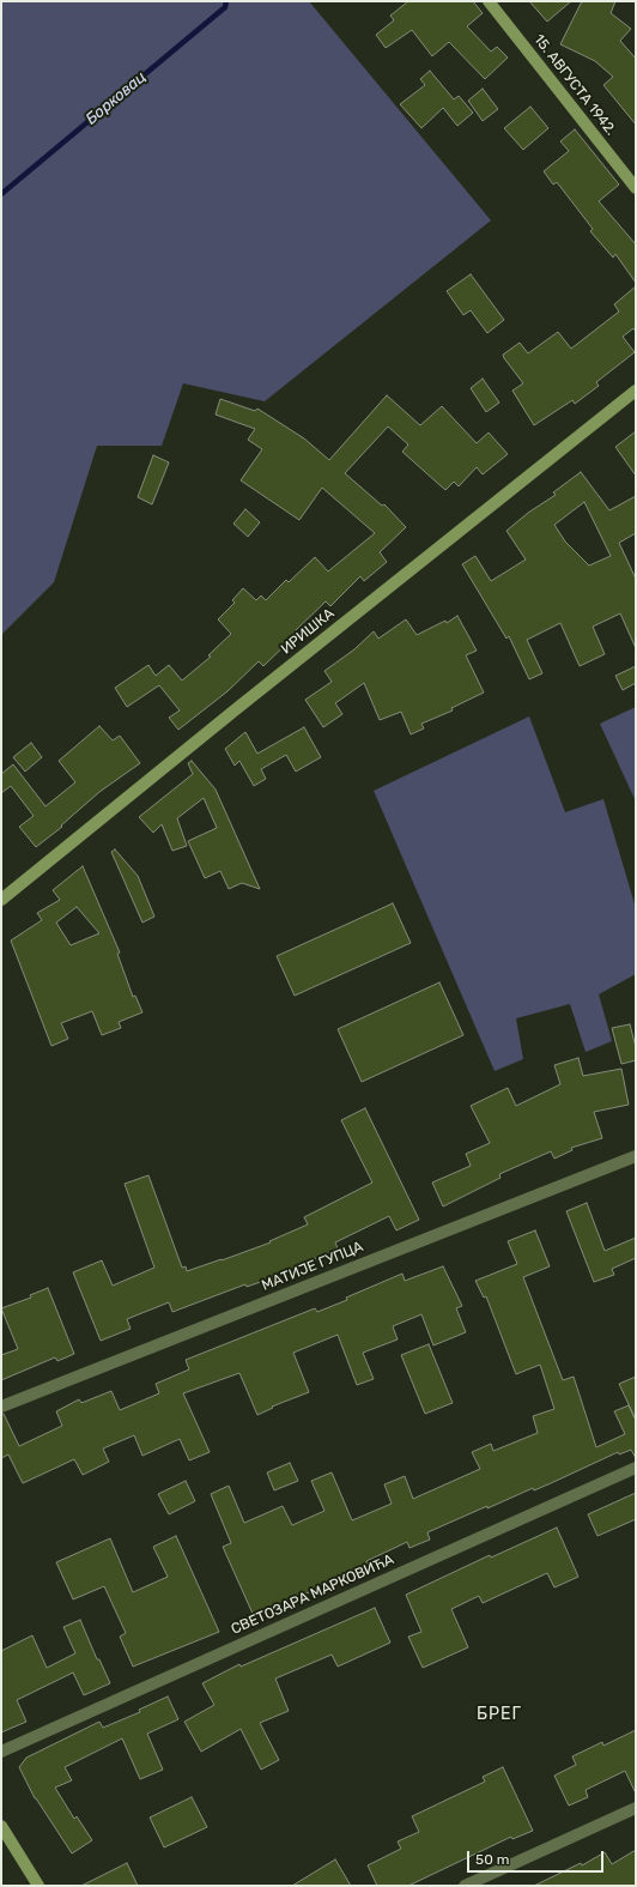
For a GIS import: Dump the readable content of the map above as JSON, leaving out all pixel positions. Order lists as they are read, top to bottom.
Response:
{
  "streets": {
    "street": [
      "15. АВГУСТА 1942.",
      "ИРИШКА",
      "МАТИЈЕ ГУПЦА",
      "СВЕТОЗАРА МАРКОВИЋА"
    ]
  },
  "districts": ["БРЕГ"],
  "water": ["Борковац"],
  "scale_bar": "50 m"
}
